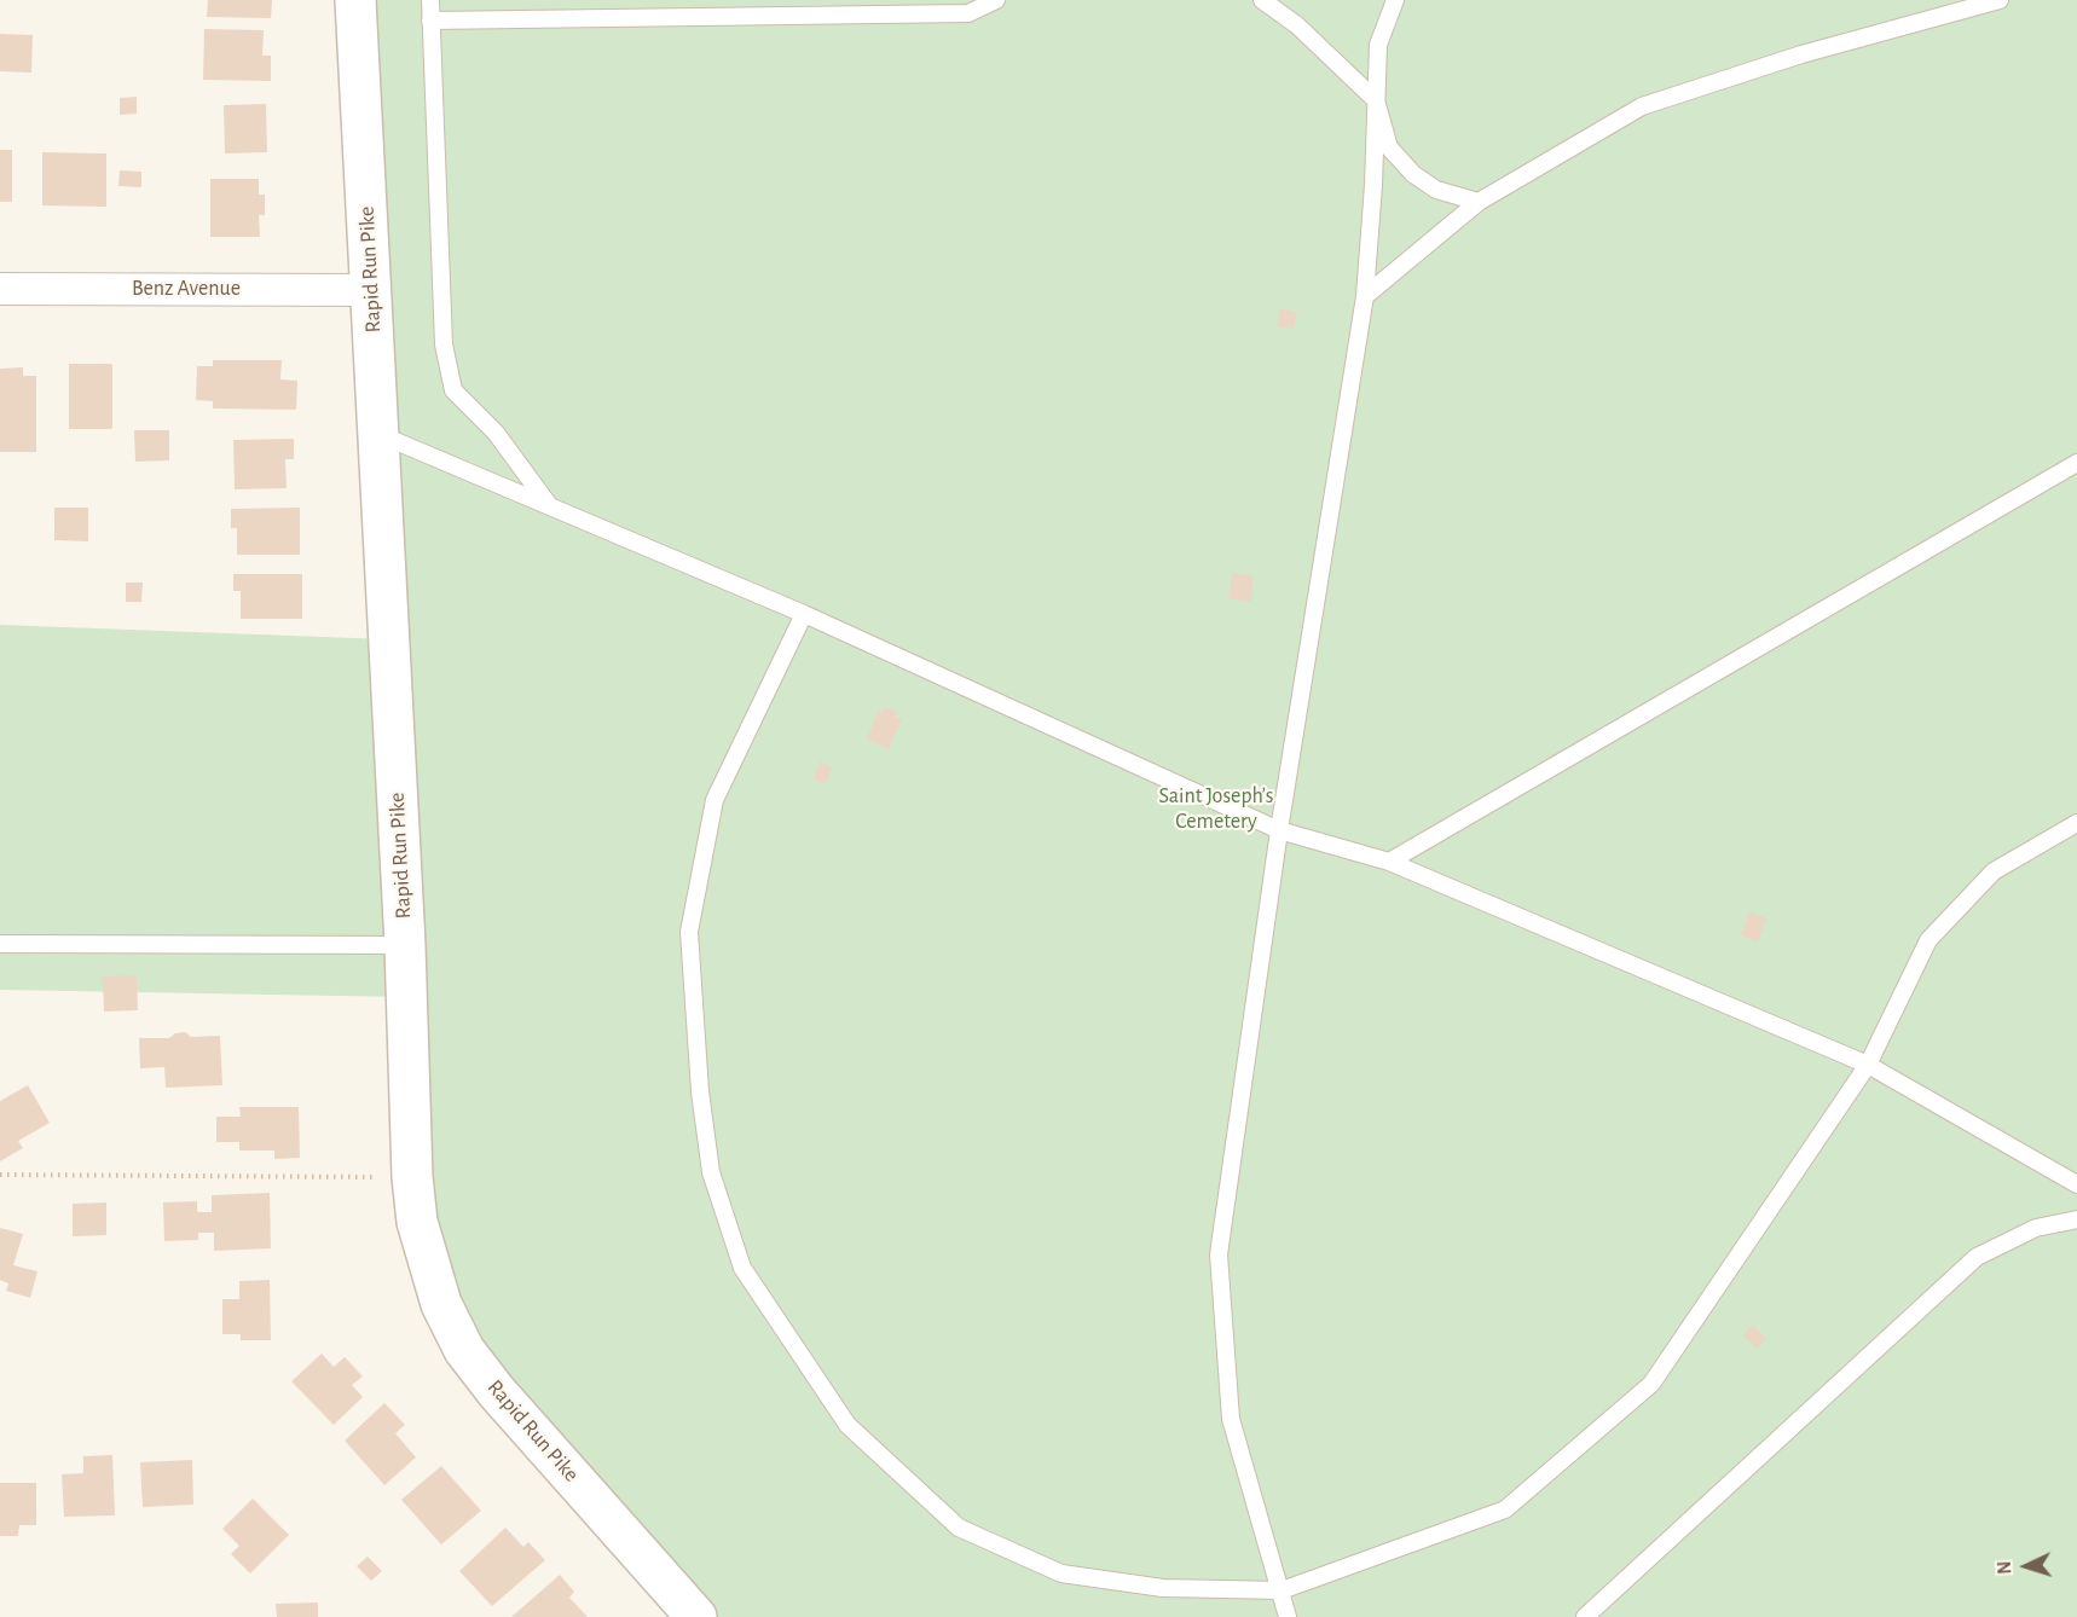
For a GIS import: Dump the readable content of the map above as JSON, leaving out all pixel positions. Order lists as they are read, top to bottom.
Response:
{
  "streets": {
    "street": ["Rapid Run Pike", "Benz Avenue"]
  },
  "crossings": [
    ["Rapid Run Pike", "Benz Avenue"]
  ],
  "parks": ["Saint Joseph’s Cemetery"],
  "north": "left"
}
